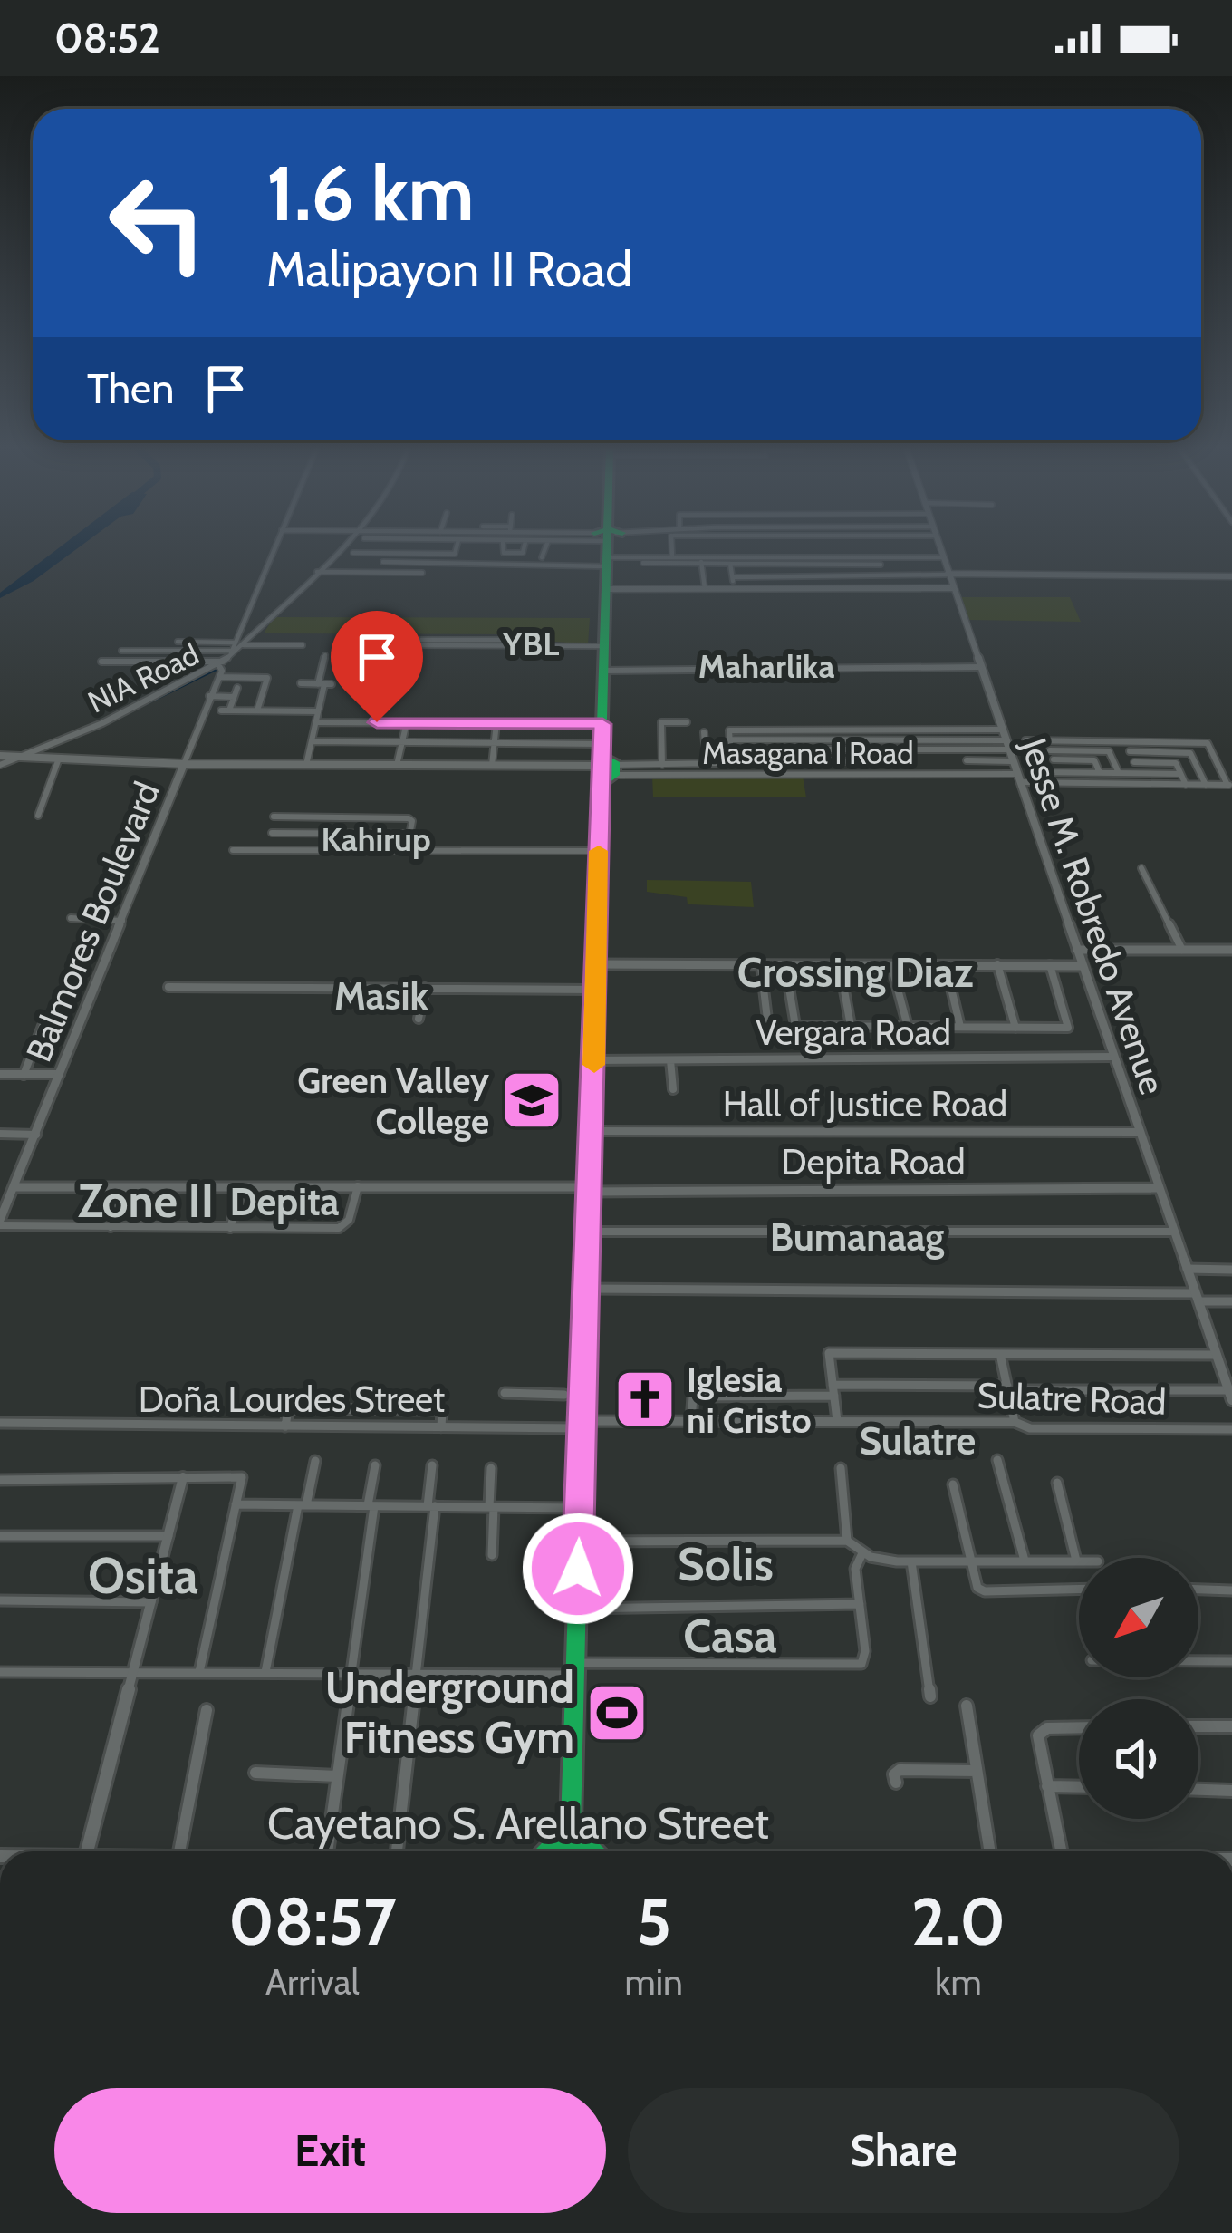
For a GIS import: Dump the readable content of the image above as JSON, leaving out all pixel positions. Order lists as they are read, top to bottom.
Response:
{
  "streets": {
    "main road": ["Jesse M. Robredo Avenue", "Balmores Boulevard", "Depita Road"],
    "street": [
      "NIA Road",
      "Masagana I Road",
      "Vergara Road",
      "Hall of Justice Road",
      "Sulatre Road",
      "Doña Lourdes Street"
    ]
  },
  "crossings": [
    ["Masagana I Road", "Jesse M. Robredo Avenue"],
    ["Jesse M. Robredo Avenue", "Vergara Road"],
    ["Jesse M. Robredo Avenue", "Hall of Justice Road"],
    ["Jesse M. Robredo Avenue", "Depita Road"],
    ["Balmores Boulevard", "Depita Road"],
    ["Sulatre Road", "Doña Lourdes Street"]
  ],
  "districts": [
    "YBL",
    "Maharlika",
    "Kahirup",
    "Crossing Diaz",
    "Masik",
    "Zone II",
    "Depita",
    "Bumanaag",
    "Sulatre",
    "Solis",
    "Osita",
    "Casa"
  ],
  "places": {
    "school or university": ["Green Valley College"],
    "church": ["Iglesia ni Cristo"],
    "sports": ["Underground Fitness Gym"]
  },
  "north": "bottom left",
  "page": {
    "status": "08:52",
    "turn": ["1.6 km", "Malipayon II Road"],
    "then": "Then",
    "eta": [
      "08:57",
      "Arrival",
      "5",
      "min",
      "2.0",
      "km"
    ],
    "buttons": ["Exit", "Share"]
  }
}
